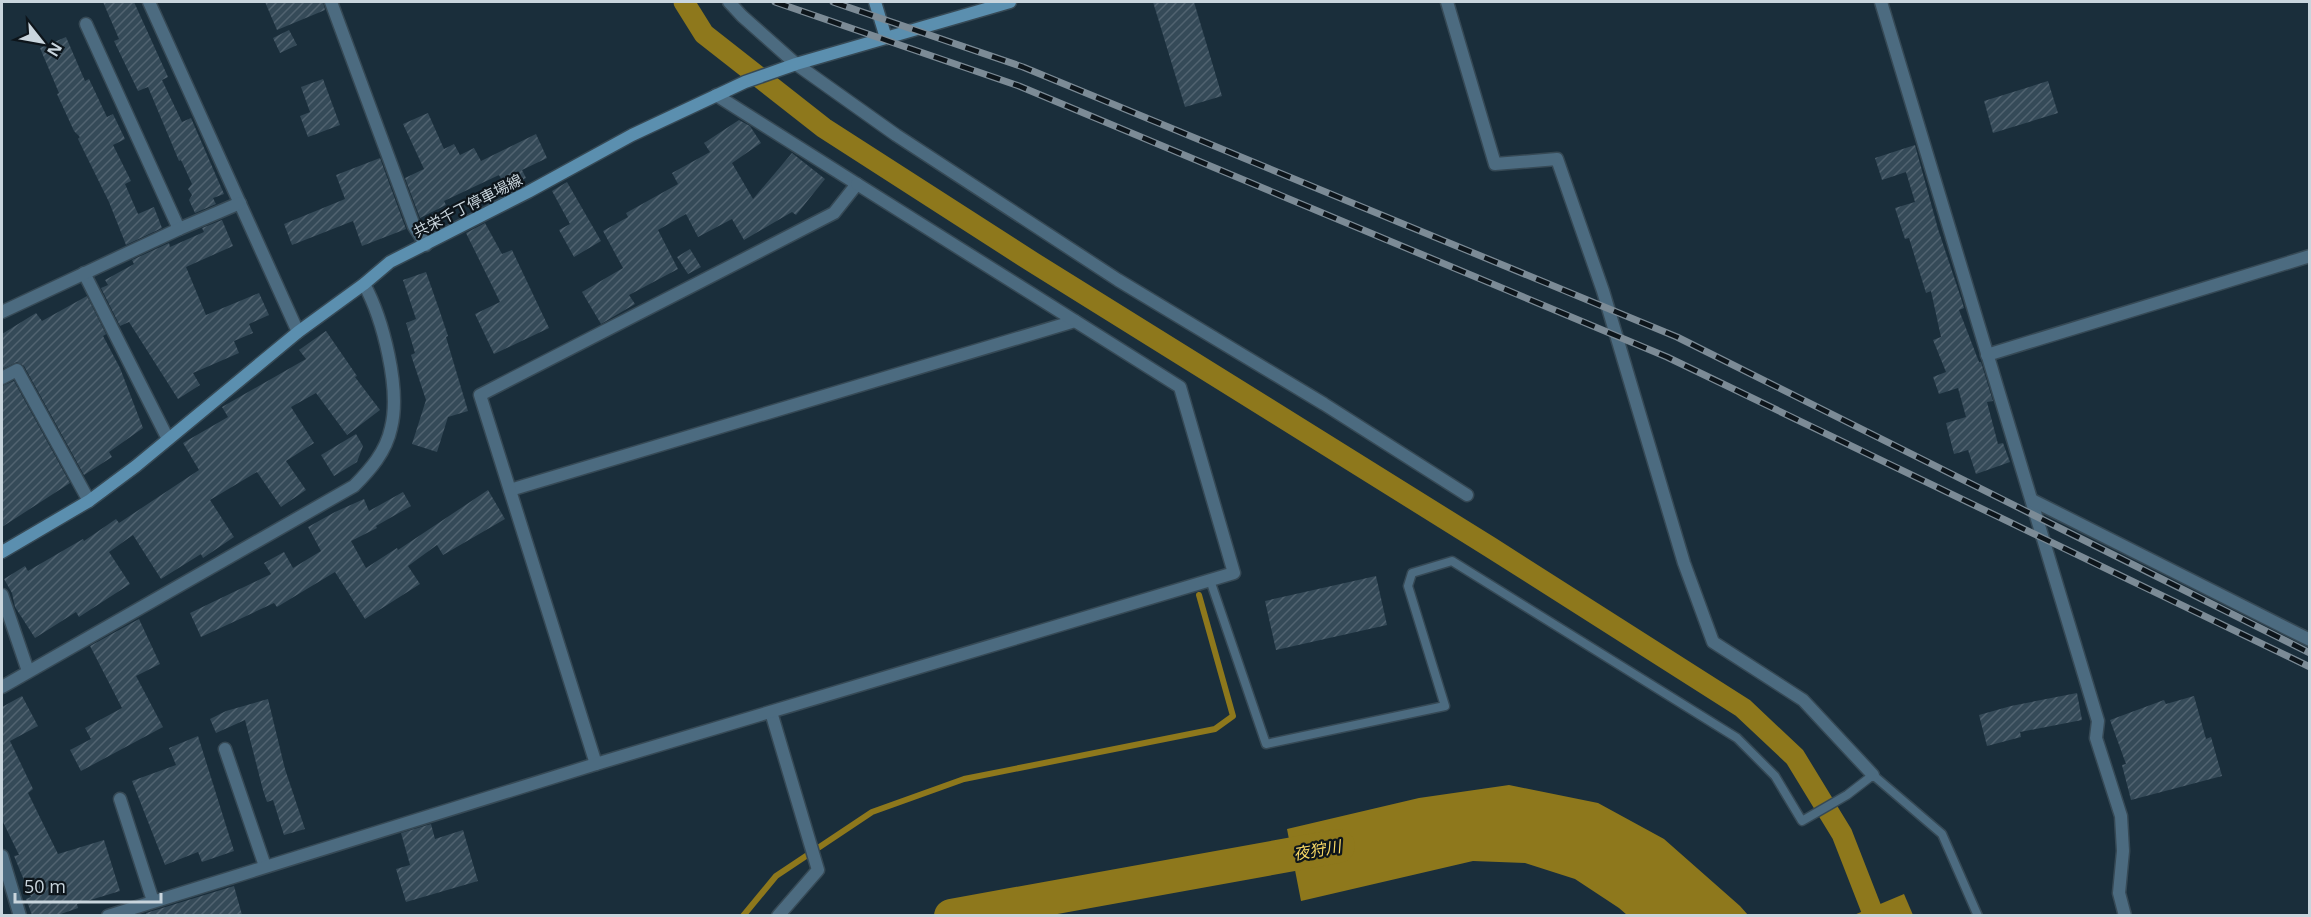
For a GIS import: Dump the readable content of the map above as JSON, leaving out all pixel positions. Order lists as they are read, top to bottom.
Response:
{
  "streets": {
    "main road": ["共栄千丁停車場線"]
  },
  "water": ["夜狩川"],
  "scale_bar": "50 m",
  "north": "bottom right"
}
